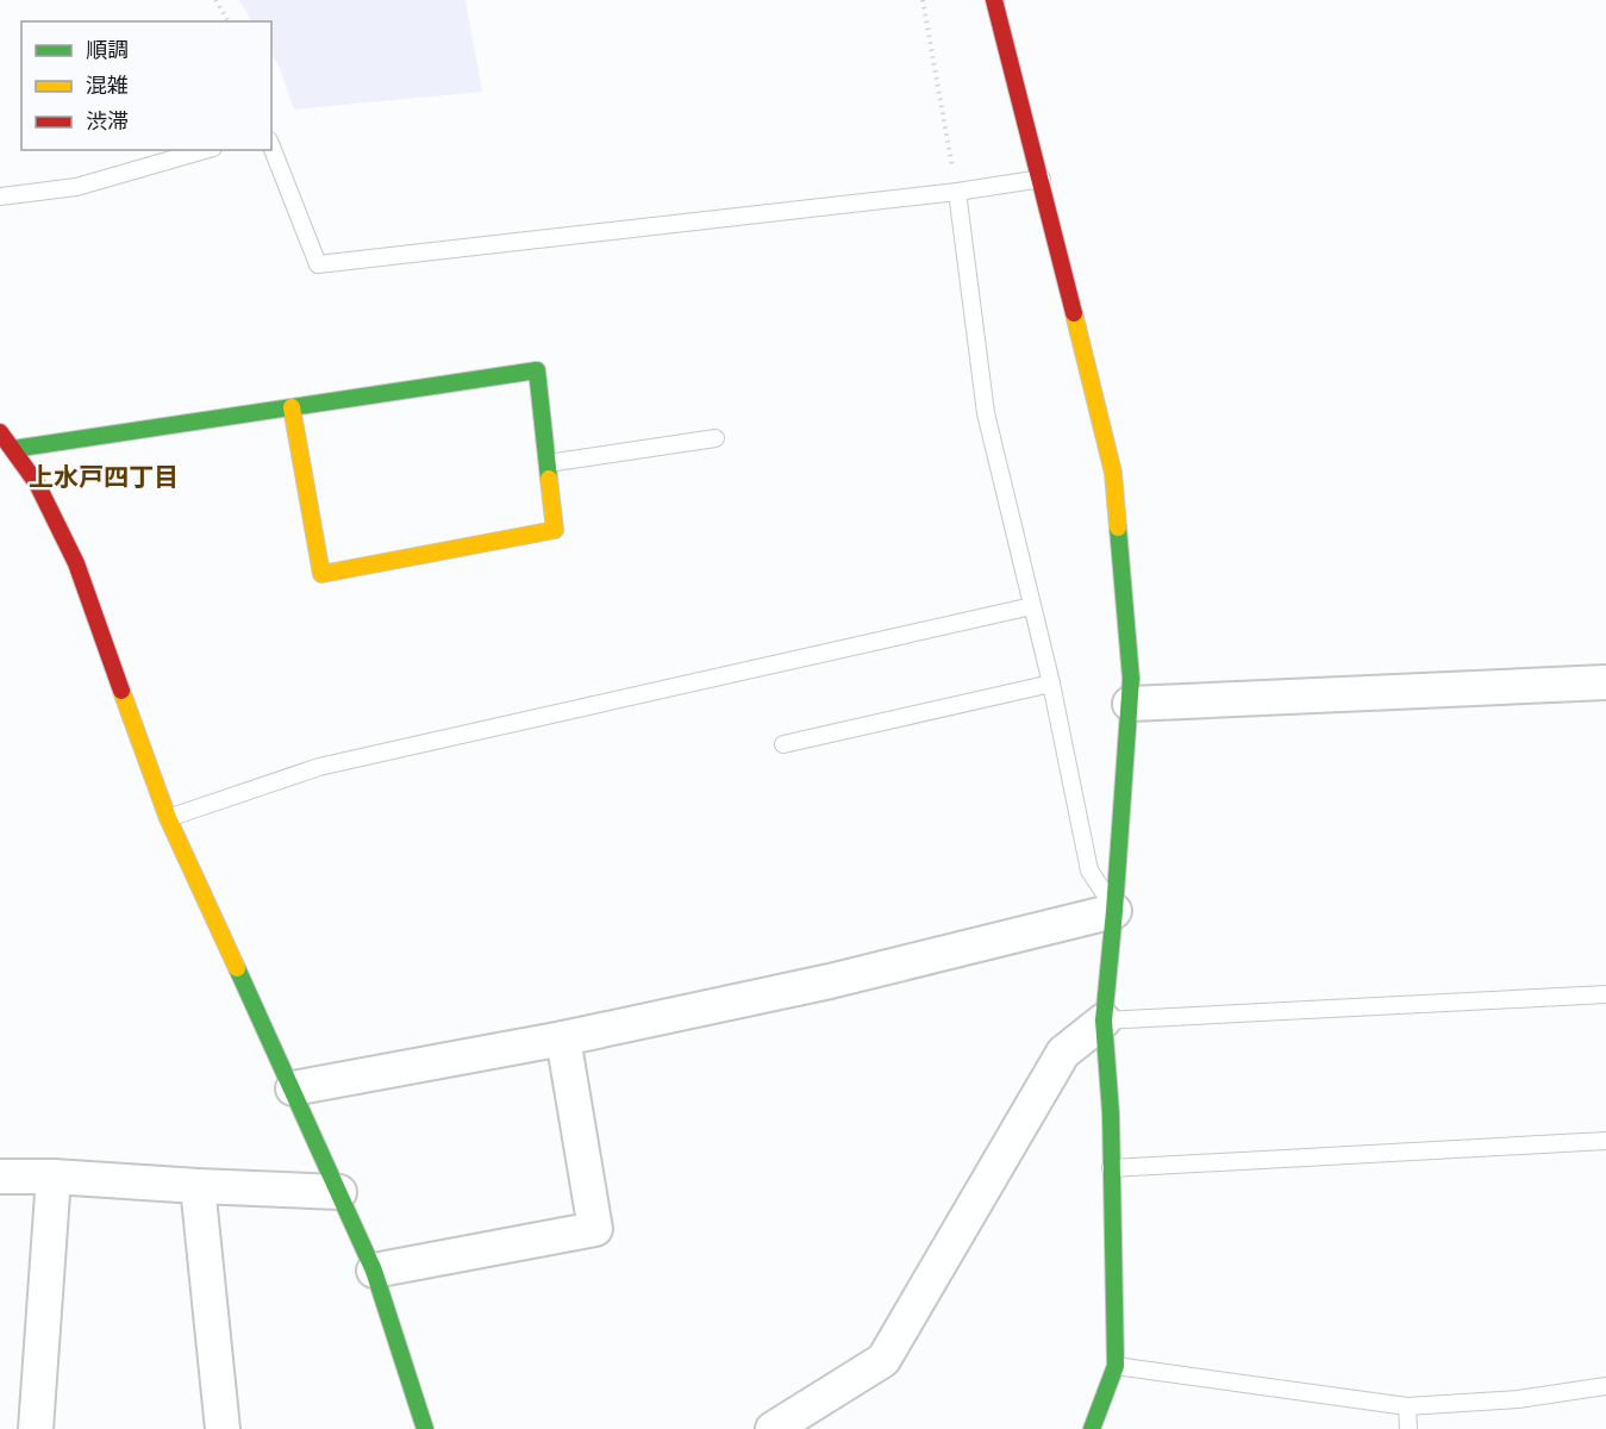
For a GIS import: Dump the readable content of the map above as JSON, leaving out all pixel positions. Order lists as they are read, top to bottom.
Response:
{
  "districts": ["上水戸四丁目"],
  "legend": ["順調", "混雑", "渋滞"]
}
